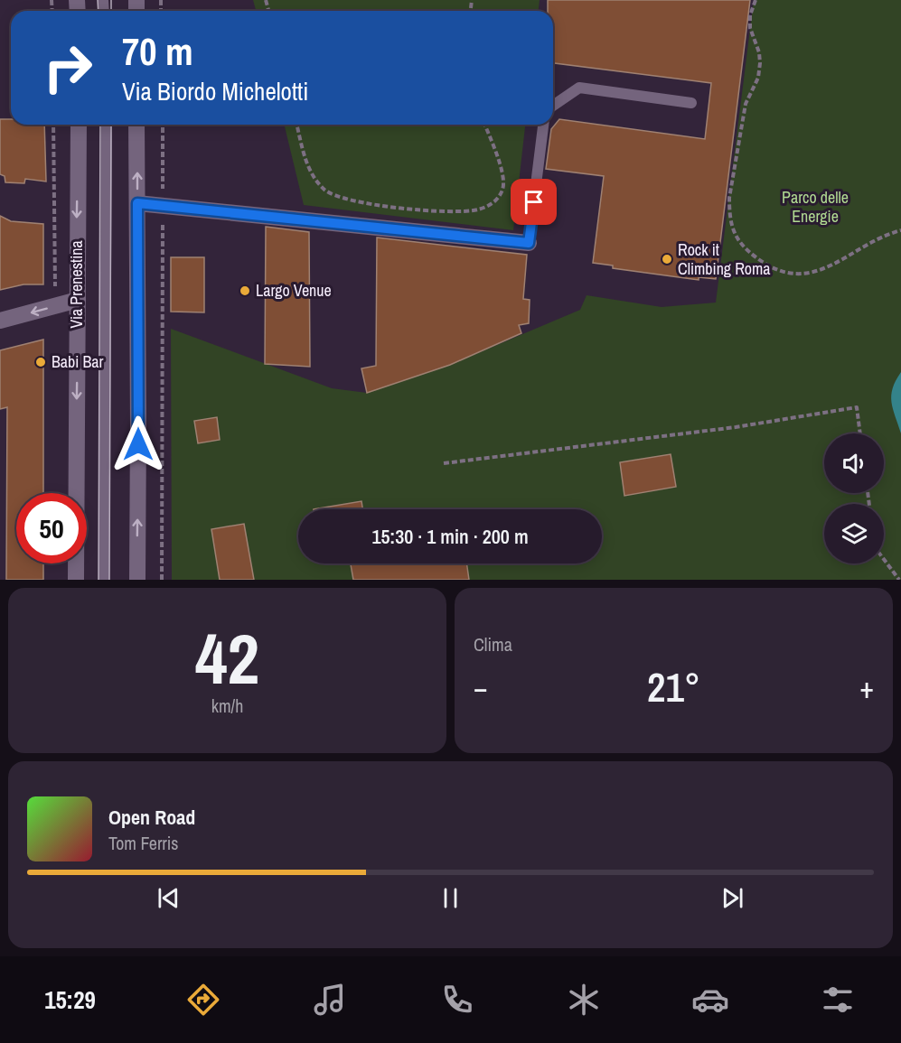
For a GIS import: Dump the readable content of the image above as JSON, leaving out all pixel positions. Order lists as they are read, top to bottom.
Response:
{
  "streets": {
    "main road": ["Via Prenestina"]
  },
  "parks": ["Parco delle Energie"],
  "places": ["Rock it Climbing Roma", "Largo Venue", "Babi Bar"],
  "page": {
    "turn": ["70 m", "Via Biordo Michelotti"],
    "limit": "50",
    "trip": "15:30 · 1 min · 200 m",
    "tile": [
      ["42", "km/h"],
      "Clima"
    ],
    "heat": ["−", "21°", "+"],
    "song": ["Open Road", "Tom Ferris"],
    "tabs": "15:29"
  }
}
